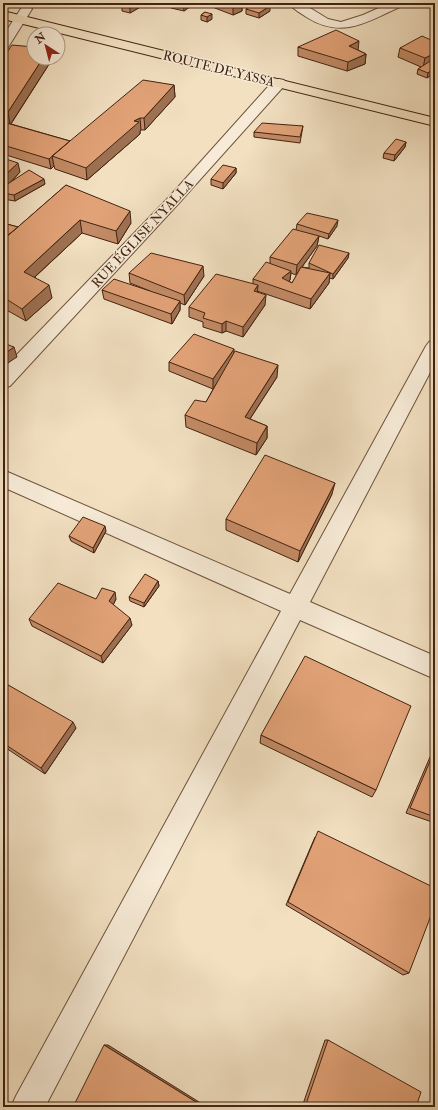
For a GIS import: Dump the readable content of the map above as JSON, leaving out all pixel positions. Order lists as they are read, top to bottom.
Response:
{
  "streets": {
    "main road": ["ROUTE DE YASSA"],
    "street": ["RUE ÉGLISE NYALLA"]
  },
  "crossings": [
    ["ROUTE DE YASSA", "RUE ÉGLISE NYALLA"]
  ],
  "north": "top left"
}
